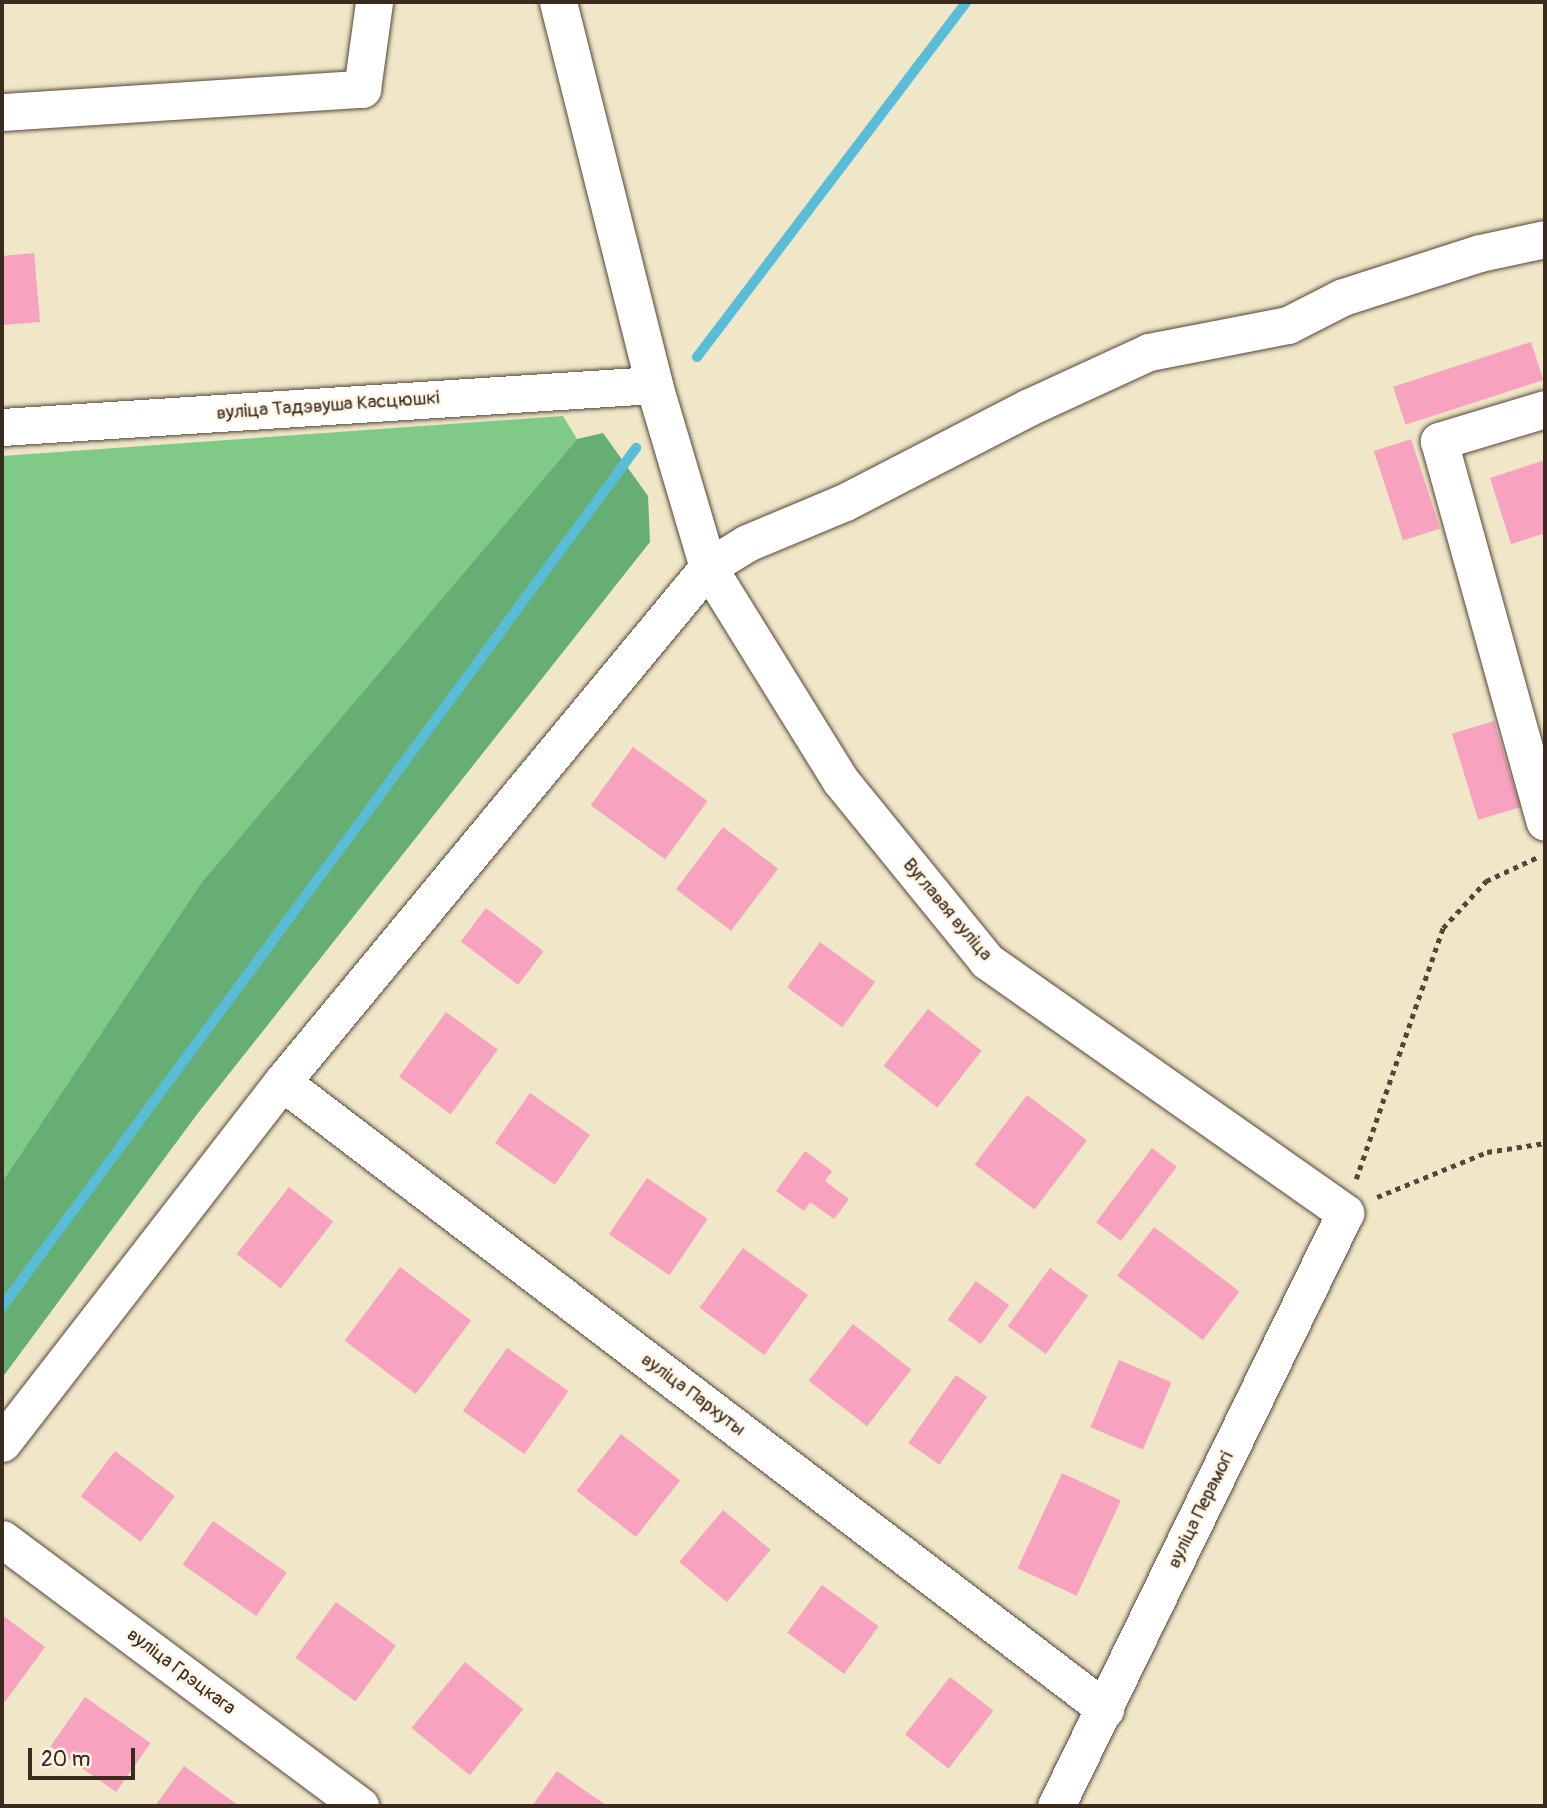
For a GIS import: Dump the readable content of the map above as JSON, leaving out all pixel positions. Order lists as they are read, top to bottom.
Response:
{
  "streets": {
    "street": [
      "вуліца Тадэвуша Касцюшкі",
      "Вуглавая вуліца",
      "вуліца Пархуты",
      "вуліца Перамогі",
      "вуліца Грэцкага"
    ]
  },
  "crossings": [
    ["вуліца Тадэвуша Касцюшкі", "Вуглавая вуліца"],
    ["Вуглавая вуліца", "вуліца Перамогі"],
    ["вуліца Пархуты", "вуліца Перамогі"]
  ],
  "scale_bar": "20 m"
}
